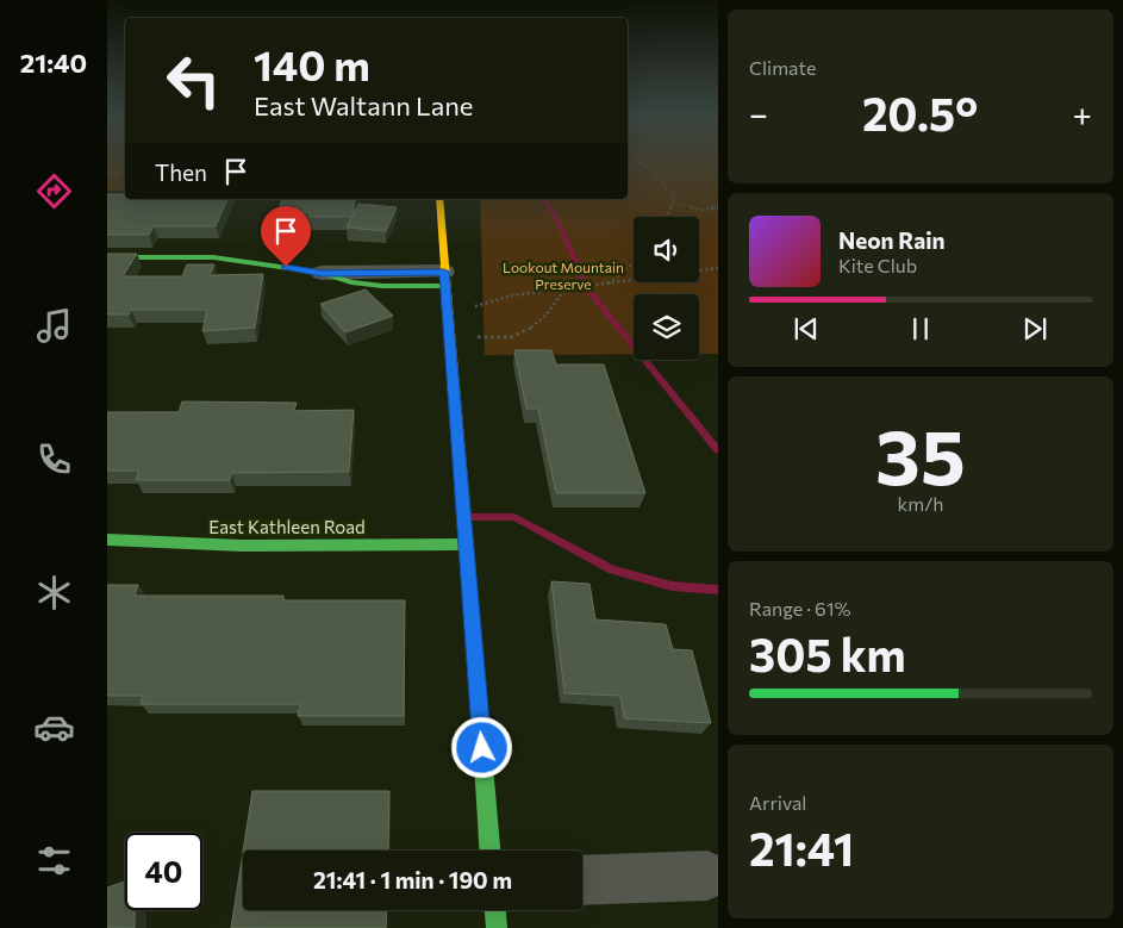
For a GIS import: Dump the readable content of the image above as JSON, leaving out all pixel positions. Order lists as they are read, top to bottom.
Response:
{
  "streets": {
    "street": ["East Kathleen Road"]
  },
  "parks": ["Lookout Mountain Preserve"],
  "page": {
    "tabs": "21:40",
    "tile": [
      "Climate",
      ["35", "km/h"],
      ["Range · 61%", "305 km"],
      ["Arrival", "21:41"]
    ],
    "turn": ["140 m", "East Waltann Lane"],
    "heat": ["−", "20.5°", "+"],
    "then": "Then",
    "song": ["Neon Rain", "Kite Club"],
    "limit": "40",
    "trip": "21:41 · 1 min · 190 m"
  }
}
